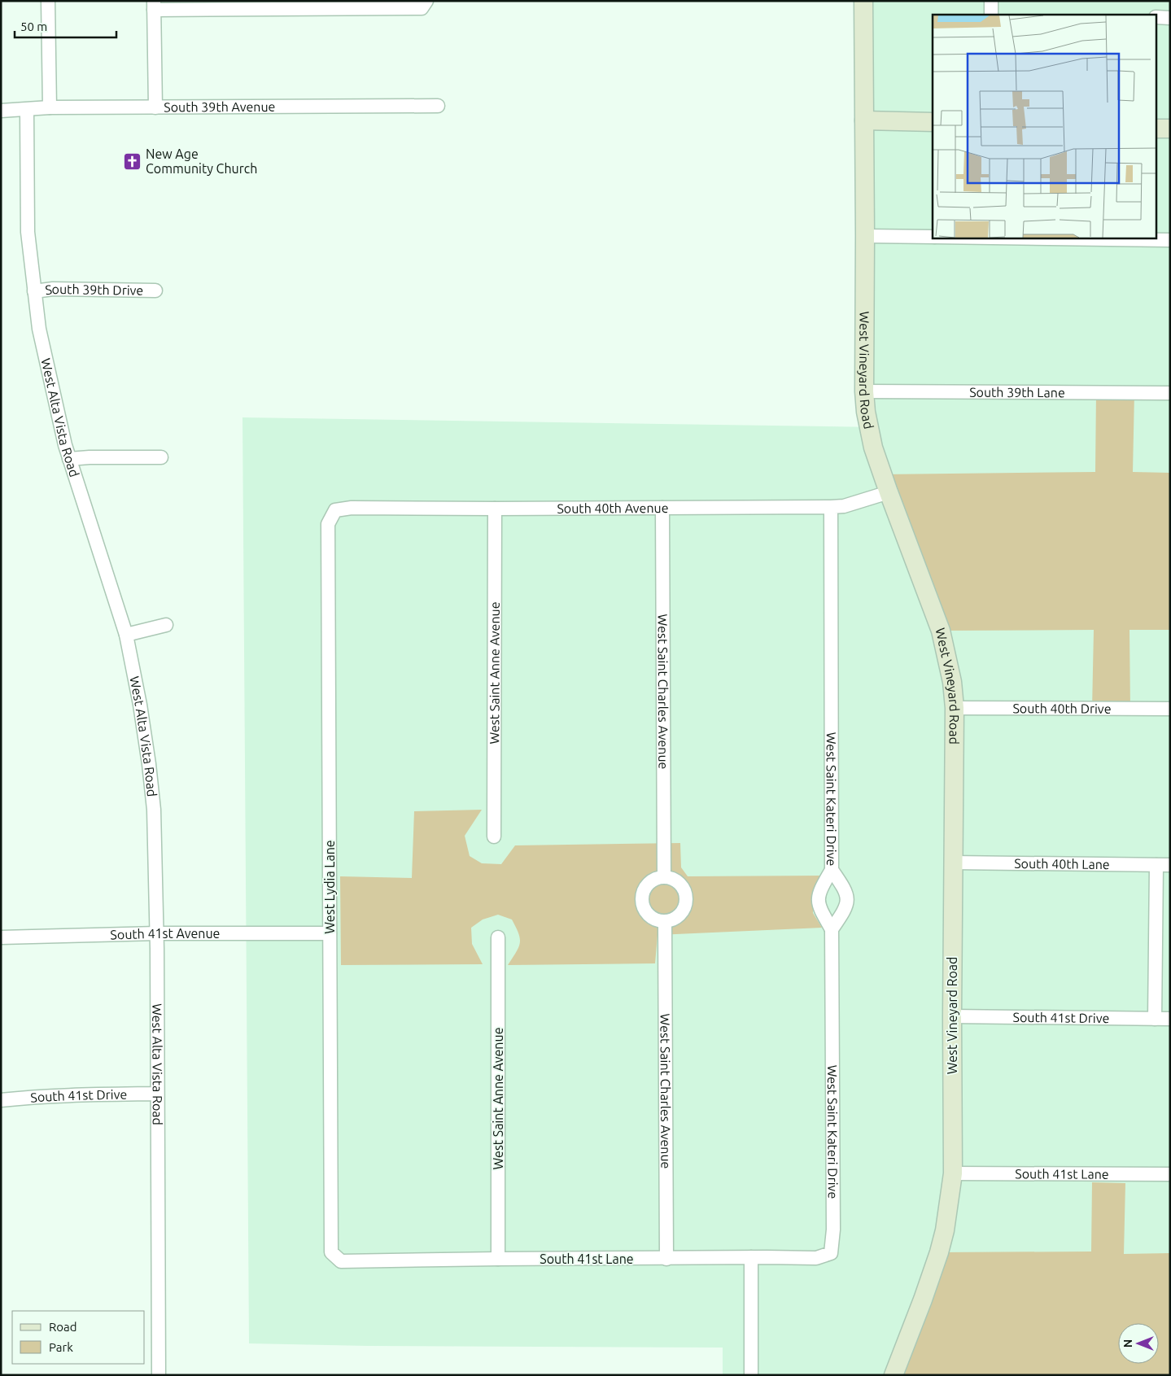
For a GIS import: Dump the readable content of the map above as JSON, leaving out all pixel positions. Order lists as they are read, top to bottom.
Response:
{
  "streets": {
    "street": [
      "South 39th Avenue",
      "South 39th Drive",
      "West Vineyard Road",
      "South 39th Lane",
      "West Alta Vista Road",
      "South 40th Avenue",
      "West Saint Anne Avenue",
      "West Saint Charles Avenue",
      "South 40th Drive",
      "West Saint Kateri Drive",
      "South 40th Lane",
      "West Lydia Lane",
      "South 41st Avenue",
      "South 41st Drive",
      "South 41st Lane"
    ]
  },
  "crossings": [
    ["South 39th Avenue", "West Alta Vista Road"],
    ["South 39th Drive", "West Alta Vista Road"],
    ["West Vineyard Road", "South 39th Lane"],
    ["West Vineyard Road", "South 40th Avenue"],
    ["West Vineyard Road", "South 40th Drive"],
    ["West Vineyard Road", "South 40th Lane"],
    ["West Vineyard Road", "South 41st Drive"],
    ["West Vineyard Road", "South 41st Lane"],
    ["West Alta Vista Road", "South 41st Avenue"],
    ["West Alta Vista Road", "South 41st Drive"],
    ["South 40th Avenue", "West Saint Anne Avenue"],
    ["South 40th Avenue", "West Saint Charles Avenue"],
    ["South 40th Avenue", "West Saint Kateri Drive"],
    ["South 40th Avenue", "West Lydia Lane"],
    ["West Saint Anne Avenue", "South 41st Lane"],
    ["West Saint Charles Avenue", "South 41st Lane"],
    ["West Saint Kateri Drive", "South 41st Lane"],
    ["West Lydia Lane", "South 41st Avenue"],
    ["West Lydia Lane", "South 41st Lane"]
  ],
  "places": {
    "church": ["New Age Community Church"]
  },
  "legend": ["Road", "Park"],
  "scale_bar": "50 m",
  "north": "left"
}
